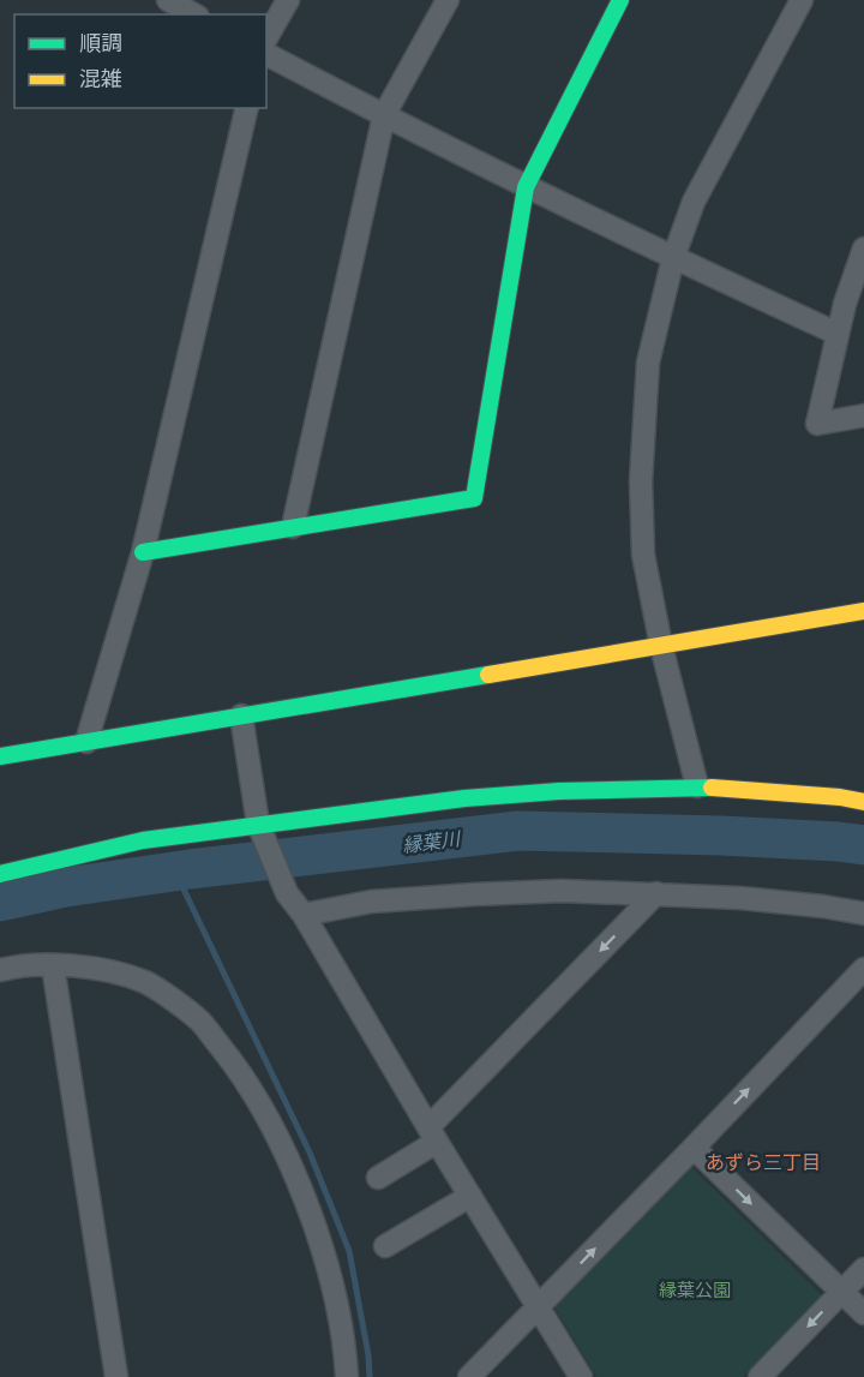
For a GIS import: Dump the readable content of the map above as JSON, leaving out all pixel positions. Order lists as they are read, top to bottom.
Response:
{
  "districts": ["あずら三丁目"],
  "water": ["縁葉川"],
  "parks": ["縁葉公園"],
  "legend": ["順調", "混雑"]
}
